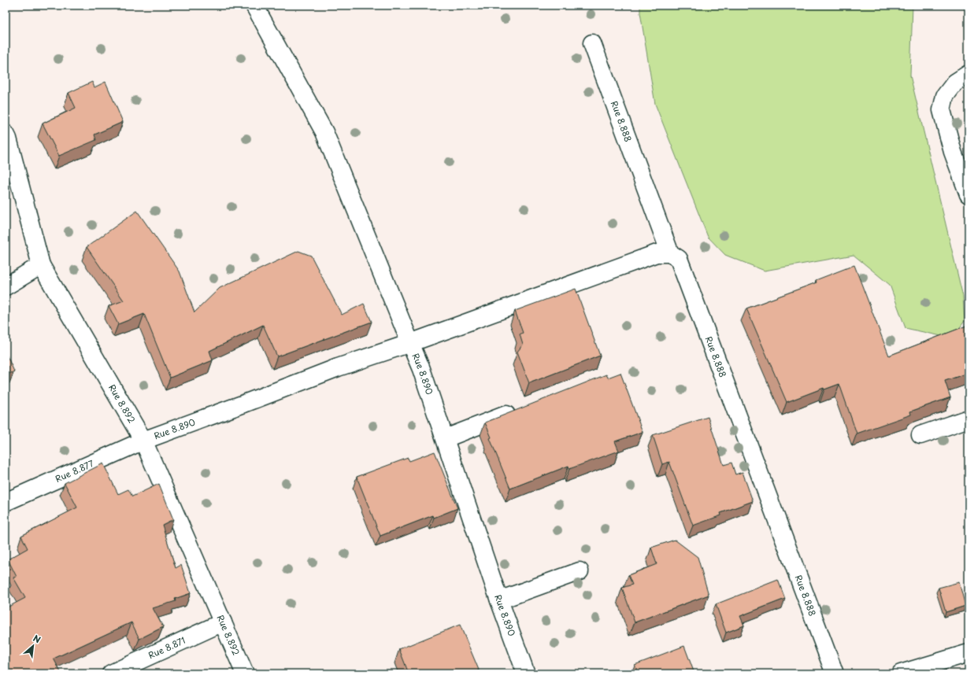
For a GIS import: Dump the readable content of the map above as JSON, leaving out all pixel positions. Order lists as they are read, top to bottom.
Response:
{
  "streets": {
    "street": [
      "Rue 8.888",
      "Rue 8.890",
      "Rue 8.892",
      "Rue 8.877",
      "Rue 8.871"
    ]
  },
  "crossings": [
    ["Rue 8.890", "Rue 8.892"],
    ["Rue 8.890", "Rue 8.877"],
    ["Rue 8.892", "Rue 8.877"],
    ["Rue 8.892", "Rue 8.871"]
  ],
  "north": "top right"
}
